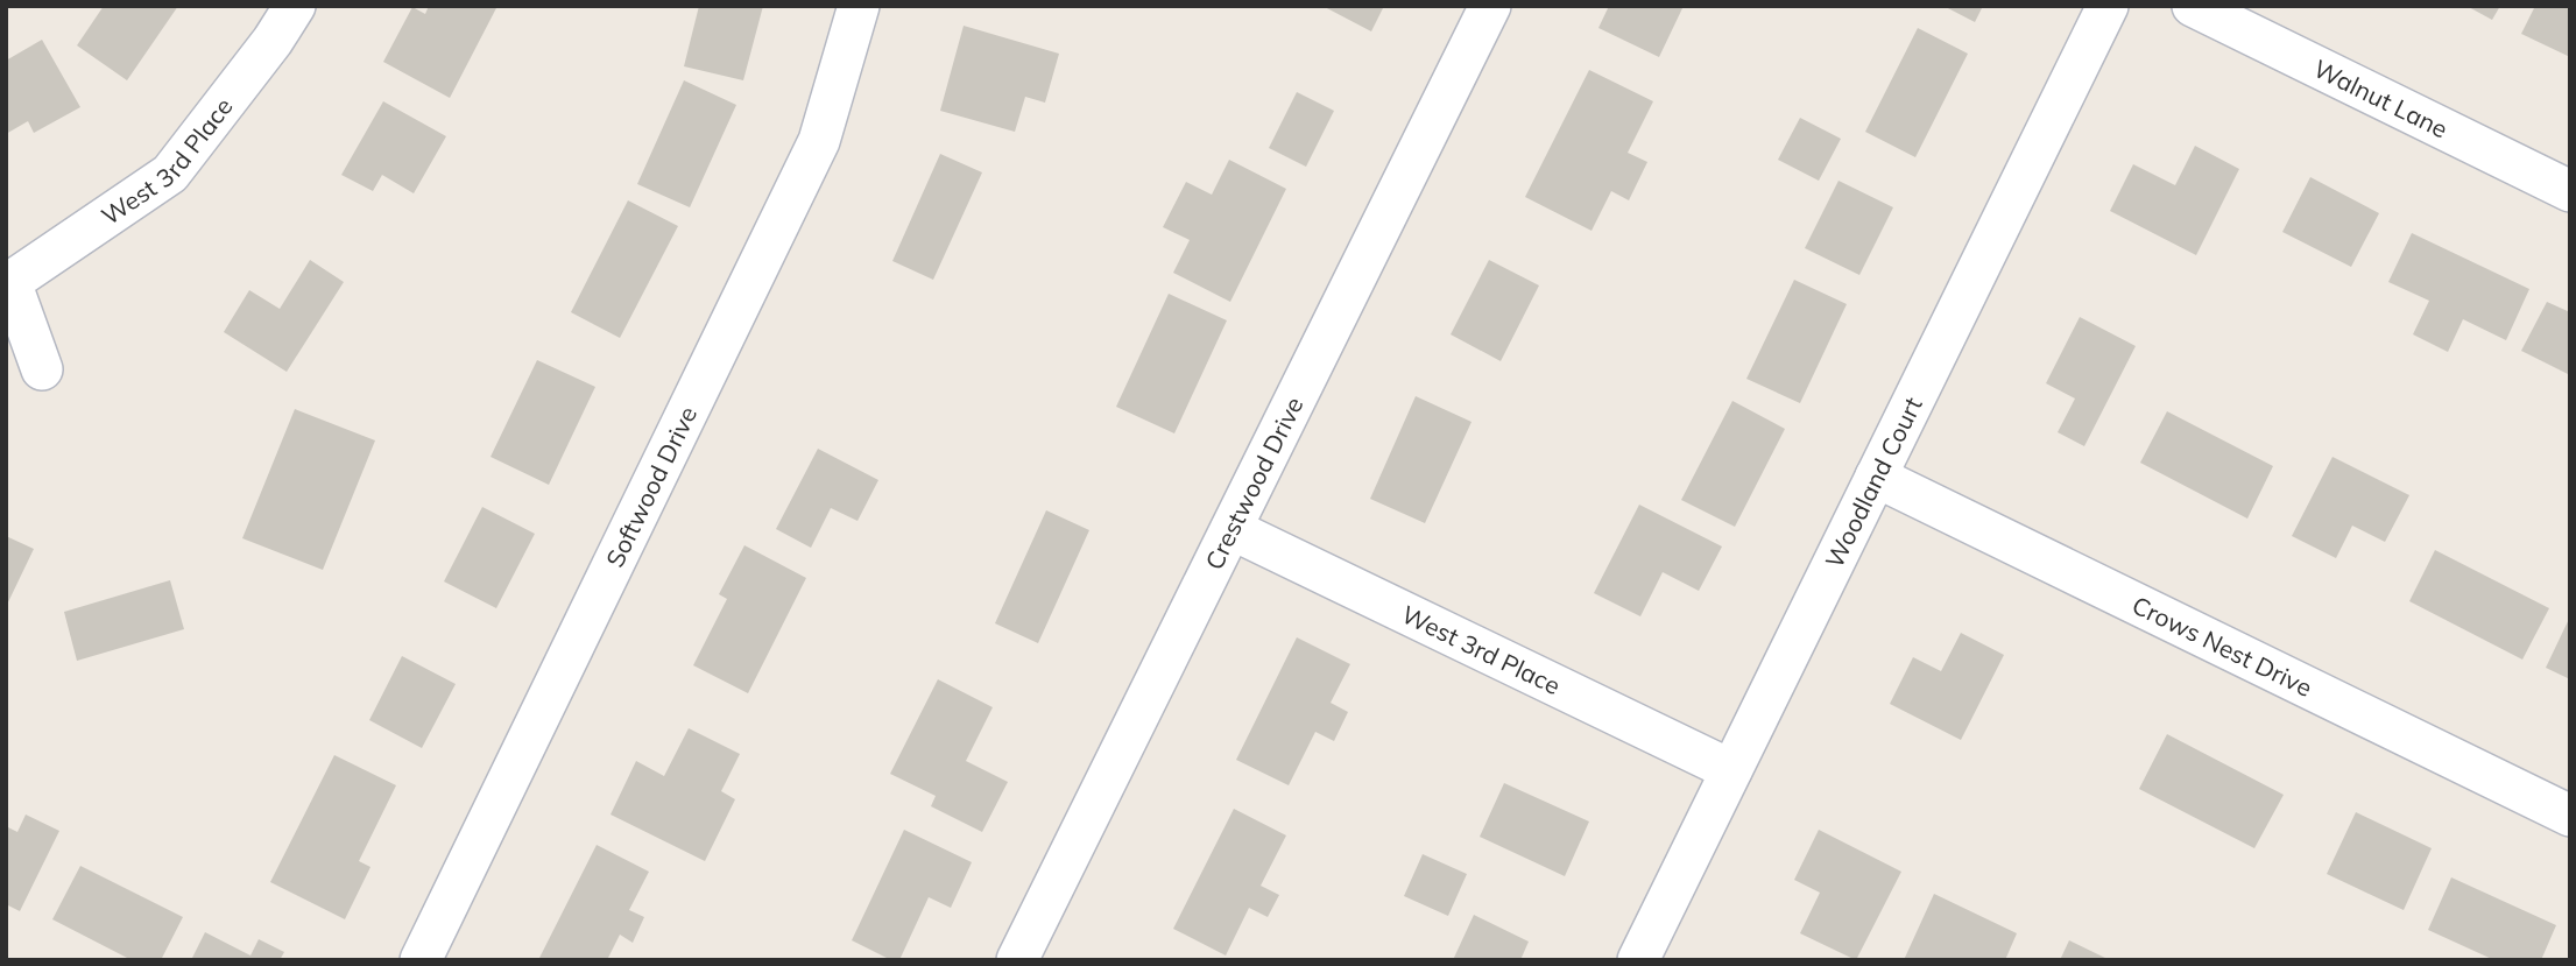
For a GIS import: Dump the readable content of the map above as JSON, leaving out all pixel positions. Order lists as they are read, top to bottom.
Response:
{
  "streets": {
    "street": [
      "Walnut Lane",
      "West 3rd Place",
      "Crestwood Drive",
      "Woodland Court",
      "Softwood Drive",
      "Crows Nest Drive"
    ]
  },
  "crossings": [
    ["West 3rd Place", "Crestwood Drive"],
    ["West 3rd Place", "Woodland Court"],
    ["Woodland Court", "Crows Nest Drive"]
  ]
}
